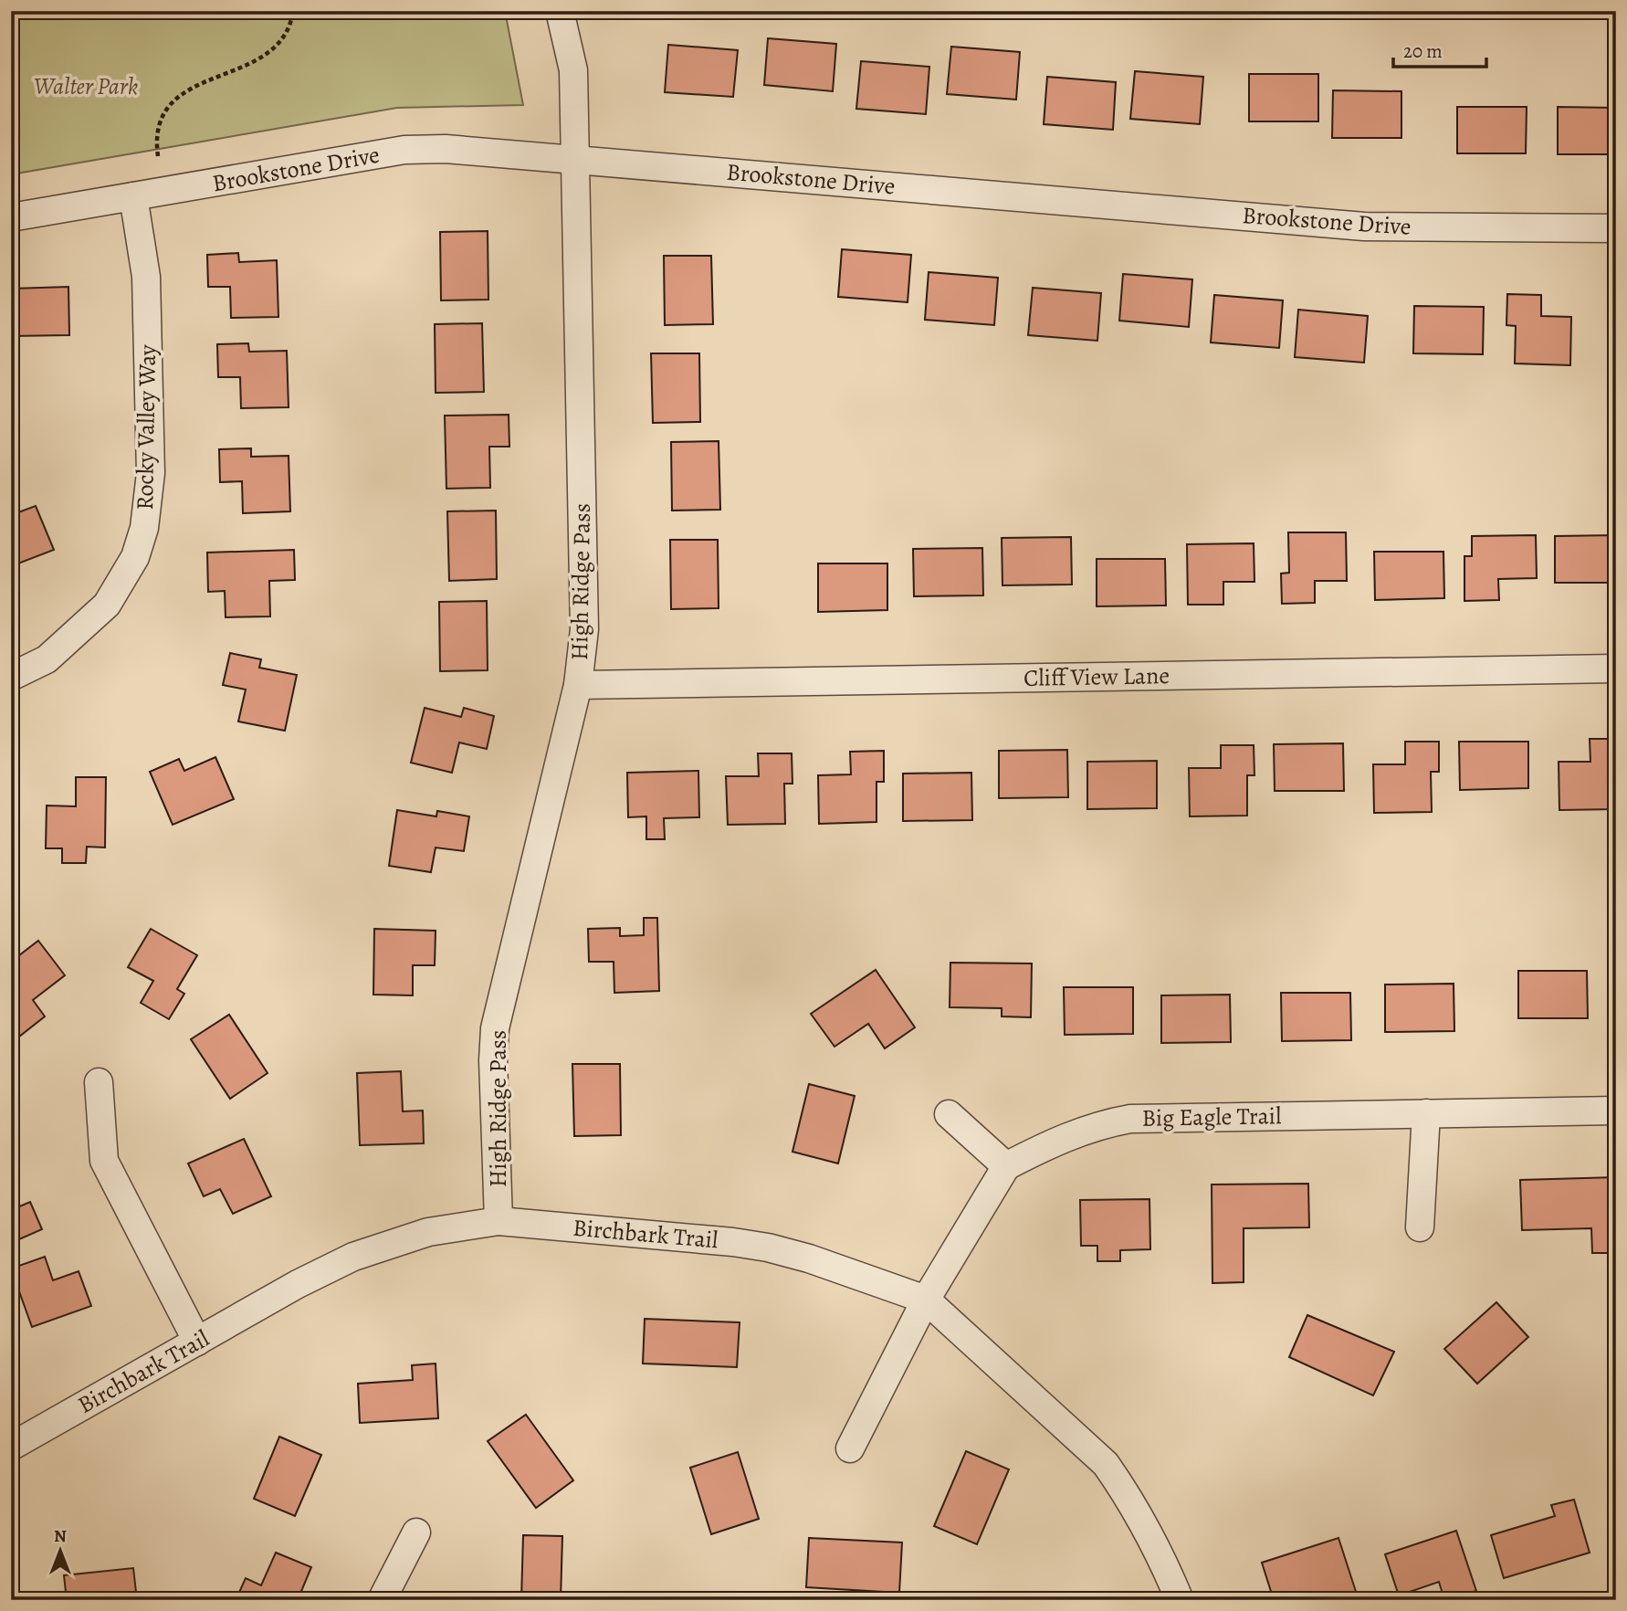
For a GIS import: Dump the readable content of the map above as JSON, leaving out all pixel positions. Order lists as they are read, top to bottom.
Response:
{
  "streets": {
    "street": [
      "Brookstone Drive",
      "Rocky Valley Way",
      "High Ridge Pass",
      "Cliff View Lane",
      "Big Eagle Trail",
      "Birchbark Trail"
    ]
  },
  "crossings": [
    ["Brookstone Drive", "Rocky Valley Way"],
    ["Brookstone Drive", "High Ridge Pass"],
    ["High Ridge Pass", "Cliff View Lane"],
    ["High Ridge Pass", "Birchbark Trail"]
  ],
  "parks": ["Walter Park"],
  "scale_bar": "20 m",
  "north": "top"
}
